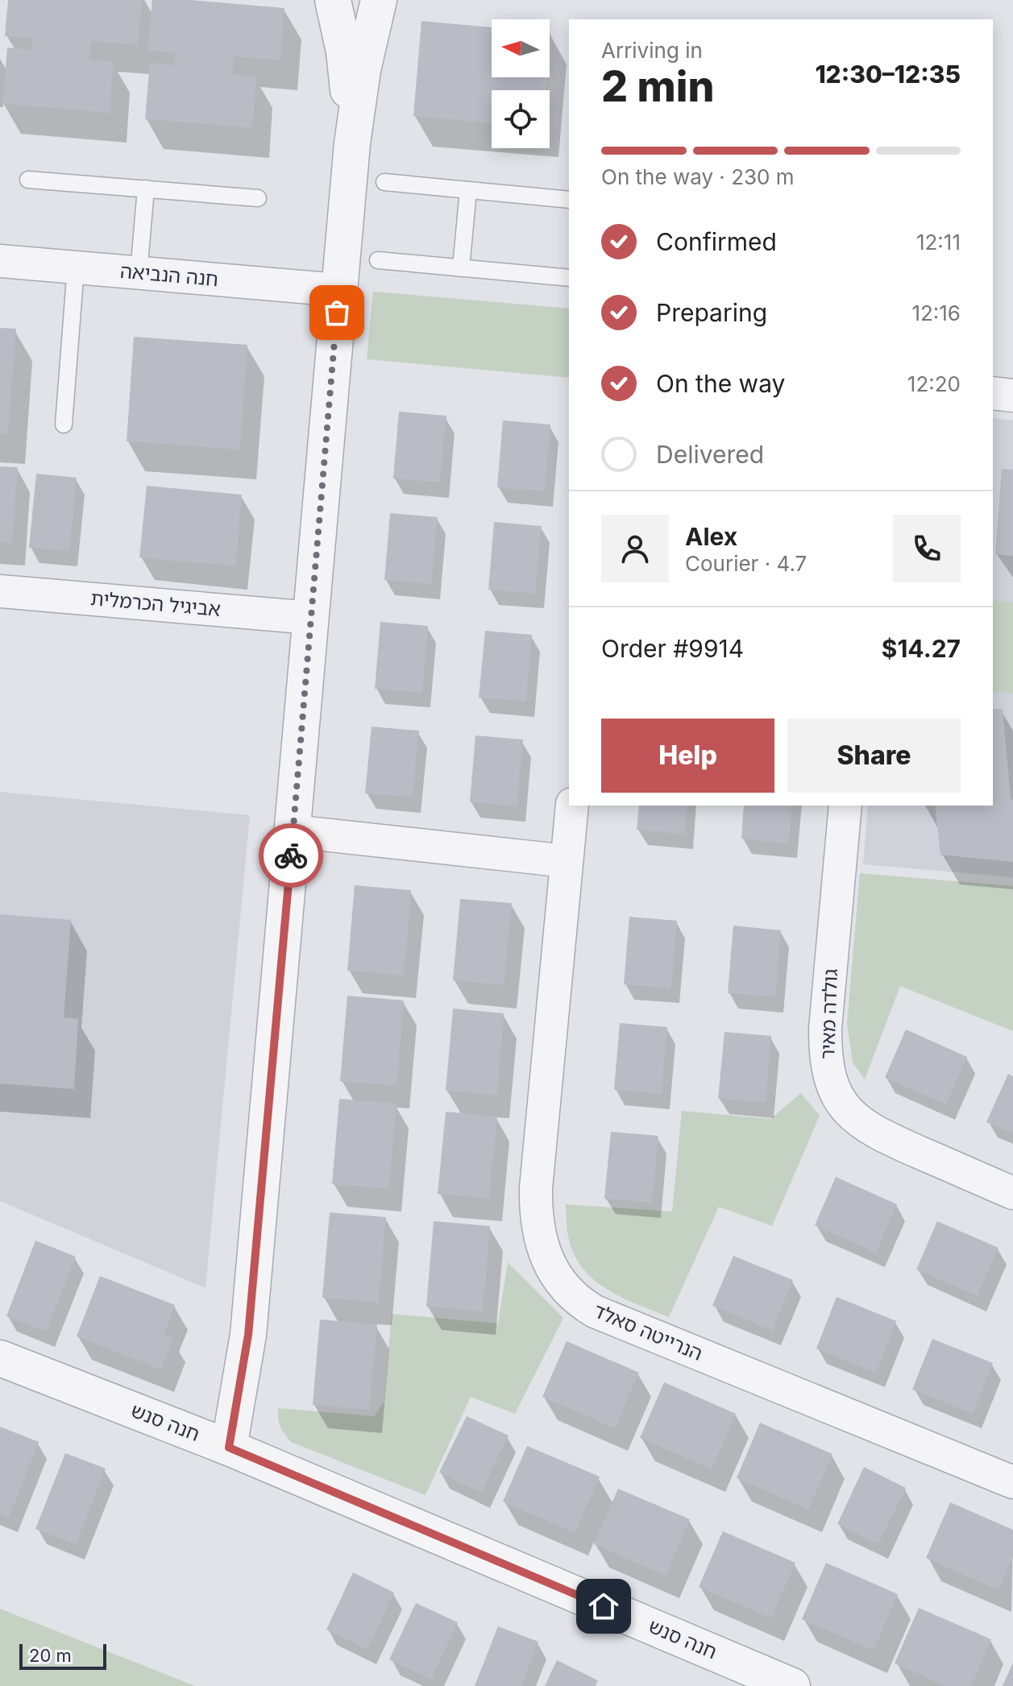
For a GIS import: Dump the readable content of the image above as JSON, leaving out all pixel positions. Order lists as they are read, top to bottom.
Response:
{
  "streets": {
    "street": [
      "חנה הנביאה",
      "אביגיל הכרמלית",
      "גולדה מאיר",
      "הנרייטה סאלד",
      "חנה סנש"
    ]
  },
  "scale_bar": "20 m",
  "north": "left",
  "page": {
    "heading": ["2 min", "Arriving in", "12:30–12:35"],
    "panel": [
      "Alex",
      "Courier · 4.7",
      "Order #9914",
      "$14.27"
    ],
    "bar": "On the way · 230 m",
    "list": [
      ["Confirmed", "12:11"],
      ["Preparing", "12:16"],
      ["On the way", "12:20"],
      "Delivered"
    ],
    "buttons": ["Help", "Share"],
    "scale": "20 m"
  }
}
